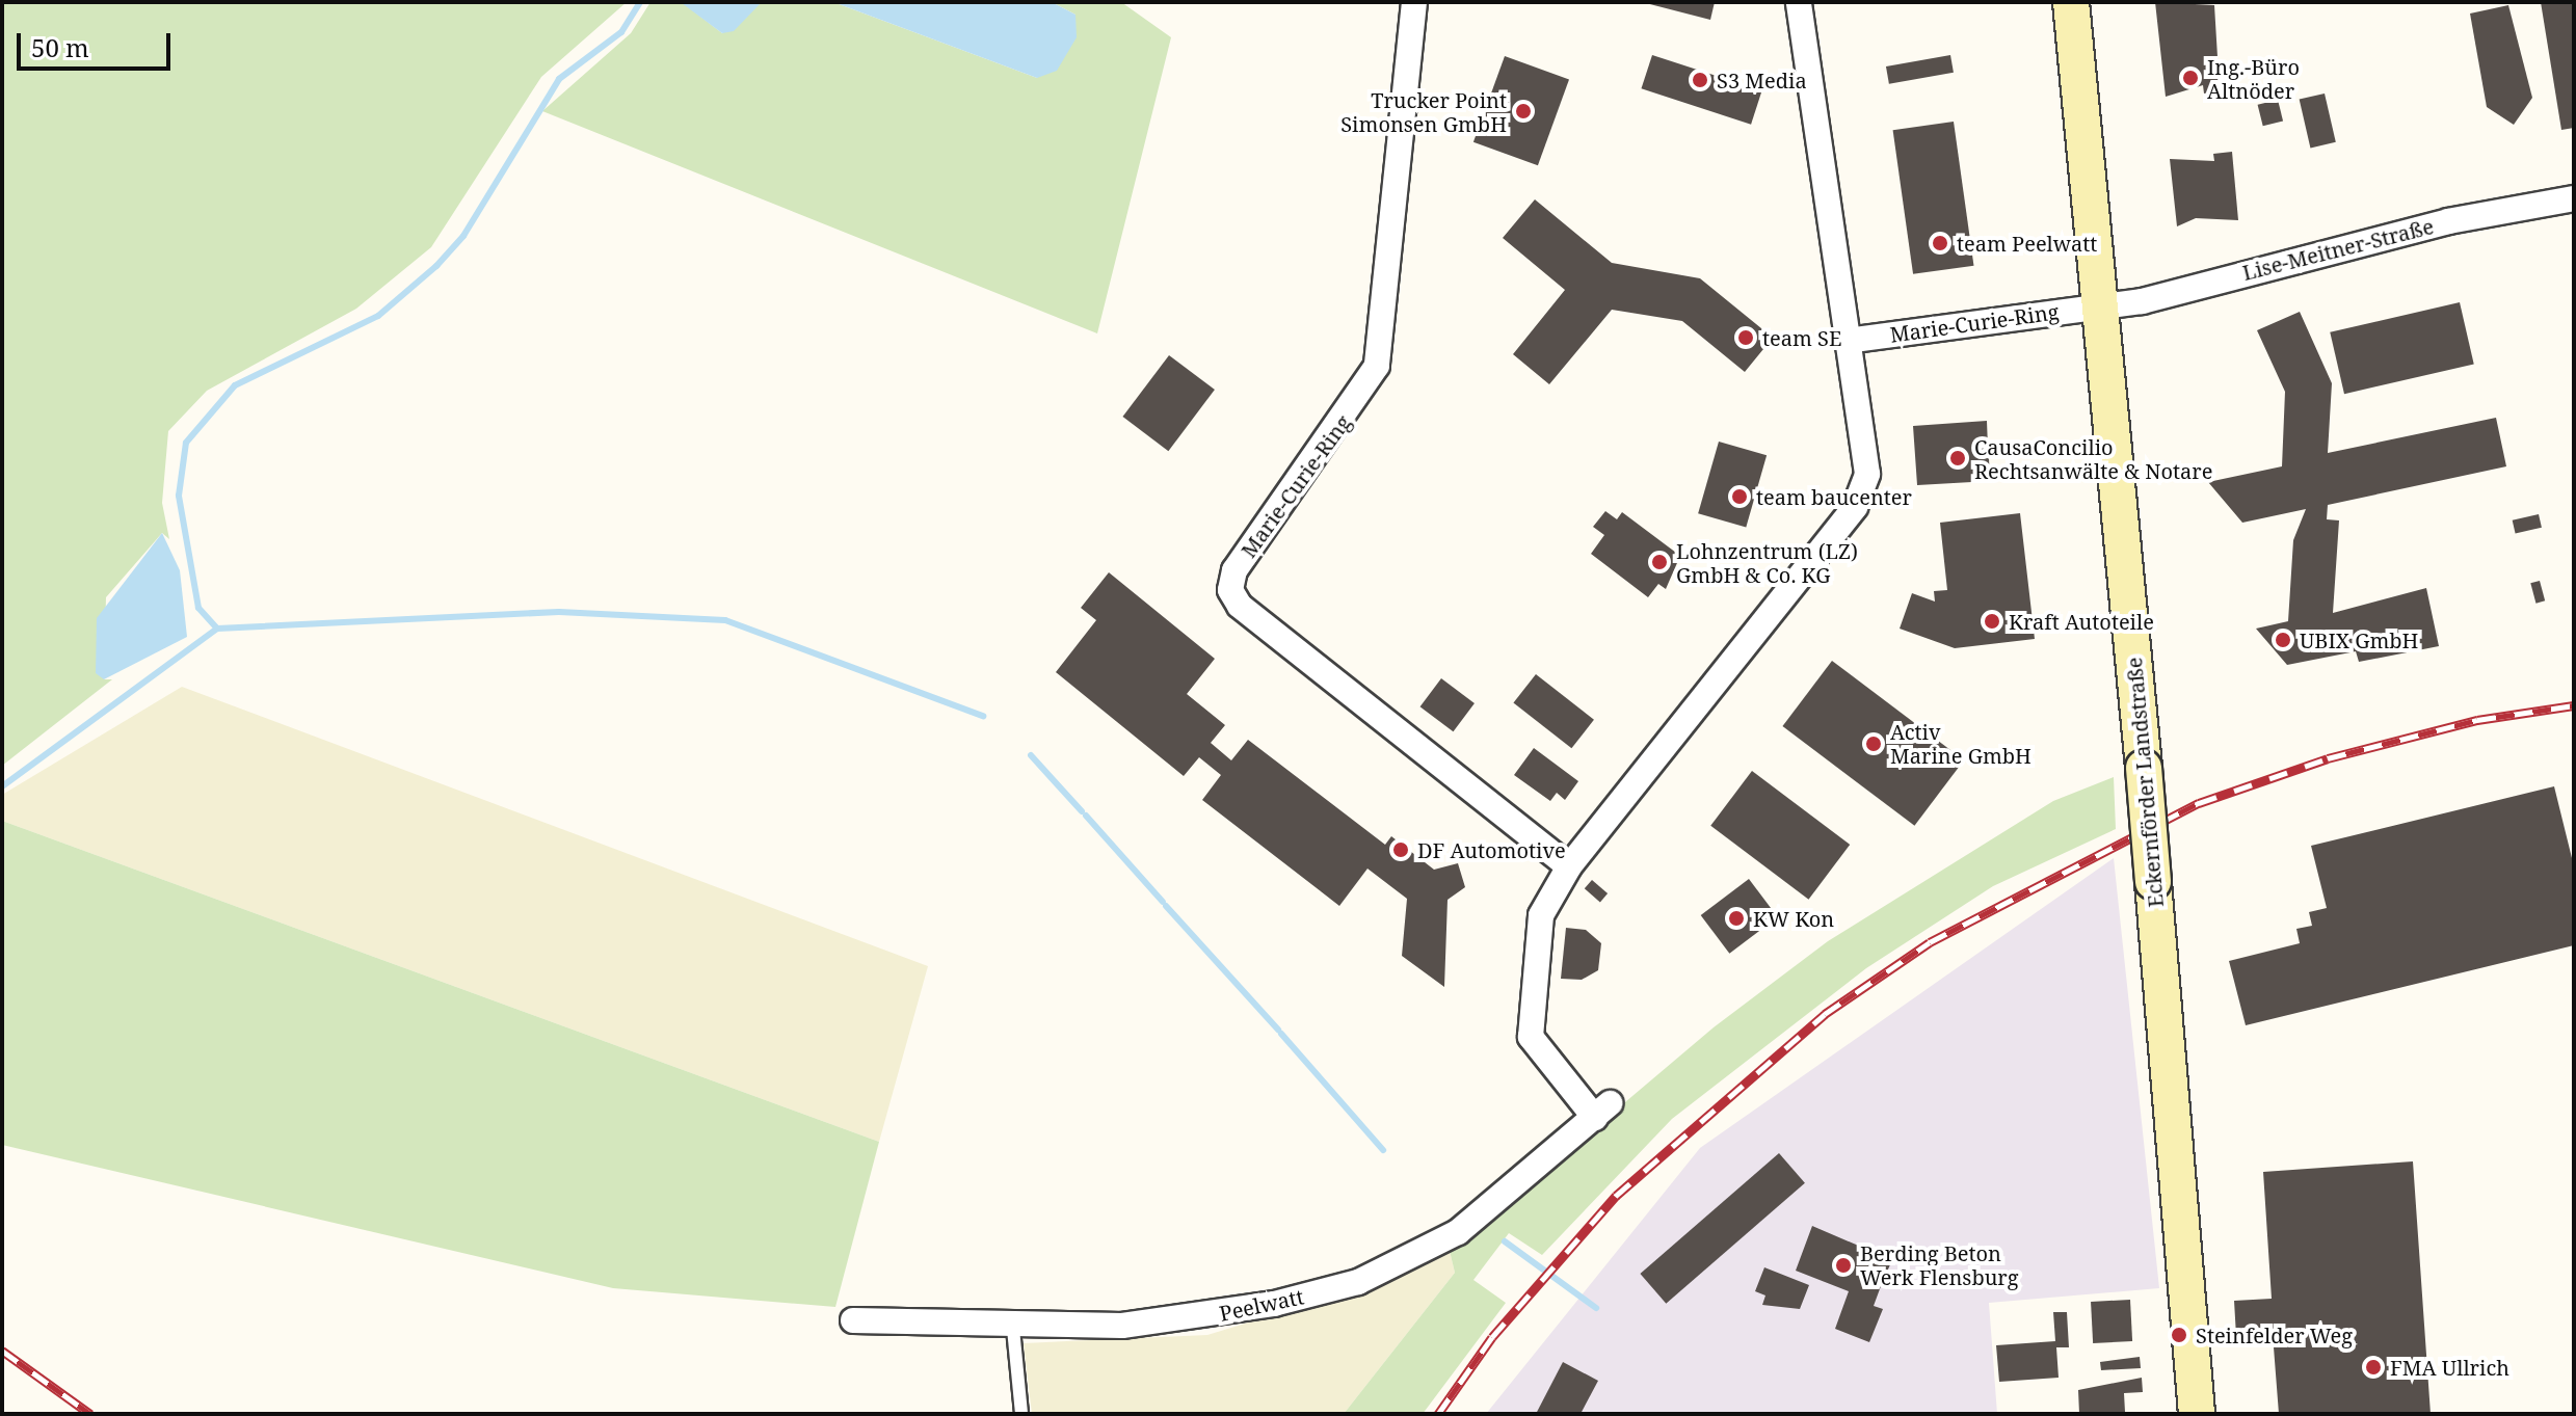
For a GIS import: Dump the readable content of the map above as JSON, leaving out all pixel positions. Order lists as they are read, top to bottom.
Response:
{
  "streets": {
    "street": [
      "Lise-Meitner-Straße",
      "Marie-Curie-Ring",
      "Eckernförder Landstraße",
      "Peelwatt"
    ]
  },
  "crossings": [
    ["Lise-Meitner-Straße", "Marie-Curie-Ring"],
    ["Lise-Meitner-Straße", "Eckernförder Landstraße"],
    ["Marie-Curie-Ring", "Eckernförder Landstraße"],
    ["Marie-Curie-Ring", "Peelwatt"]
  ],
  "places": [
    "Ing.-Büro Altnöder",
    "S3 Media",
    "Trucker Point Simonsen GmbH",
    "team Peelwatt",
    "team SE",
    "CausaConcilio Rechtsanwälte & Notare",
    "team baucenter",
    "Lohnzentrum (LZ) GmbH & Co. KG",
    "Kraft Autoteile",
    "UBIX GmbH",
    "Activ Marine GmbH",
    "DF Automotive",
    "KW Kon",
    "Berding Beton Werk Flensburg",
    "Steinfelder Weg",
    "FMA Ullrich"
  ],
  "scale_bar": "50 m"
}
